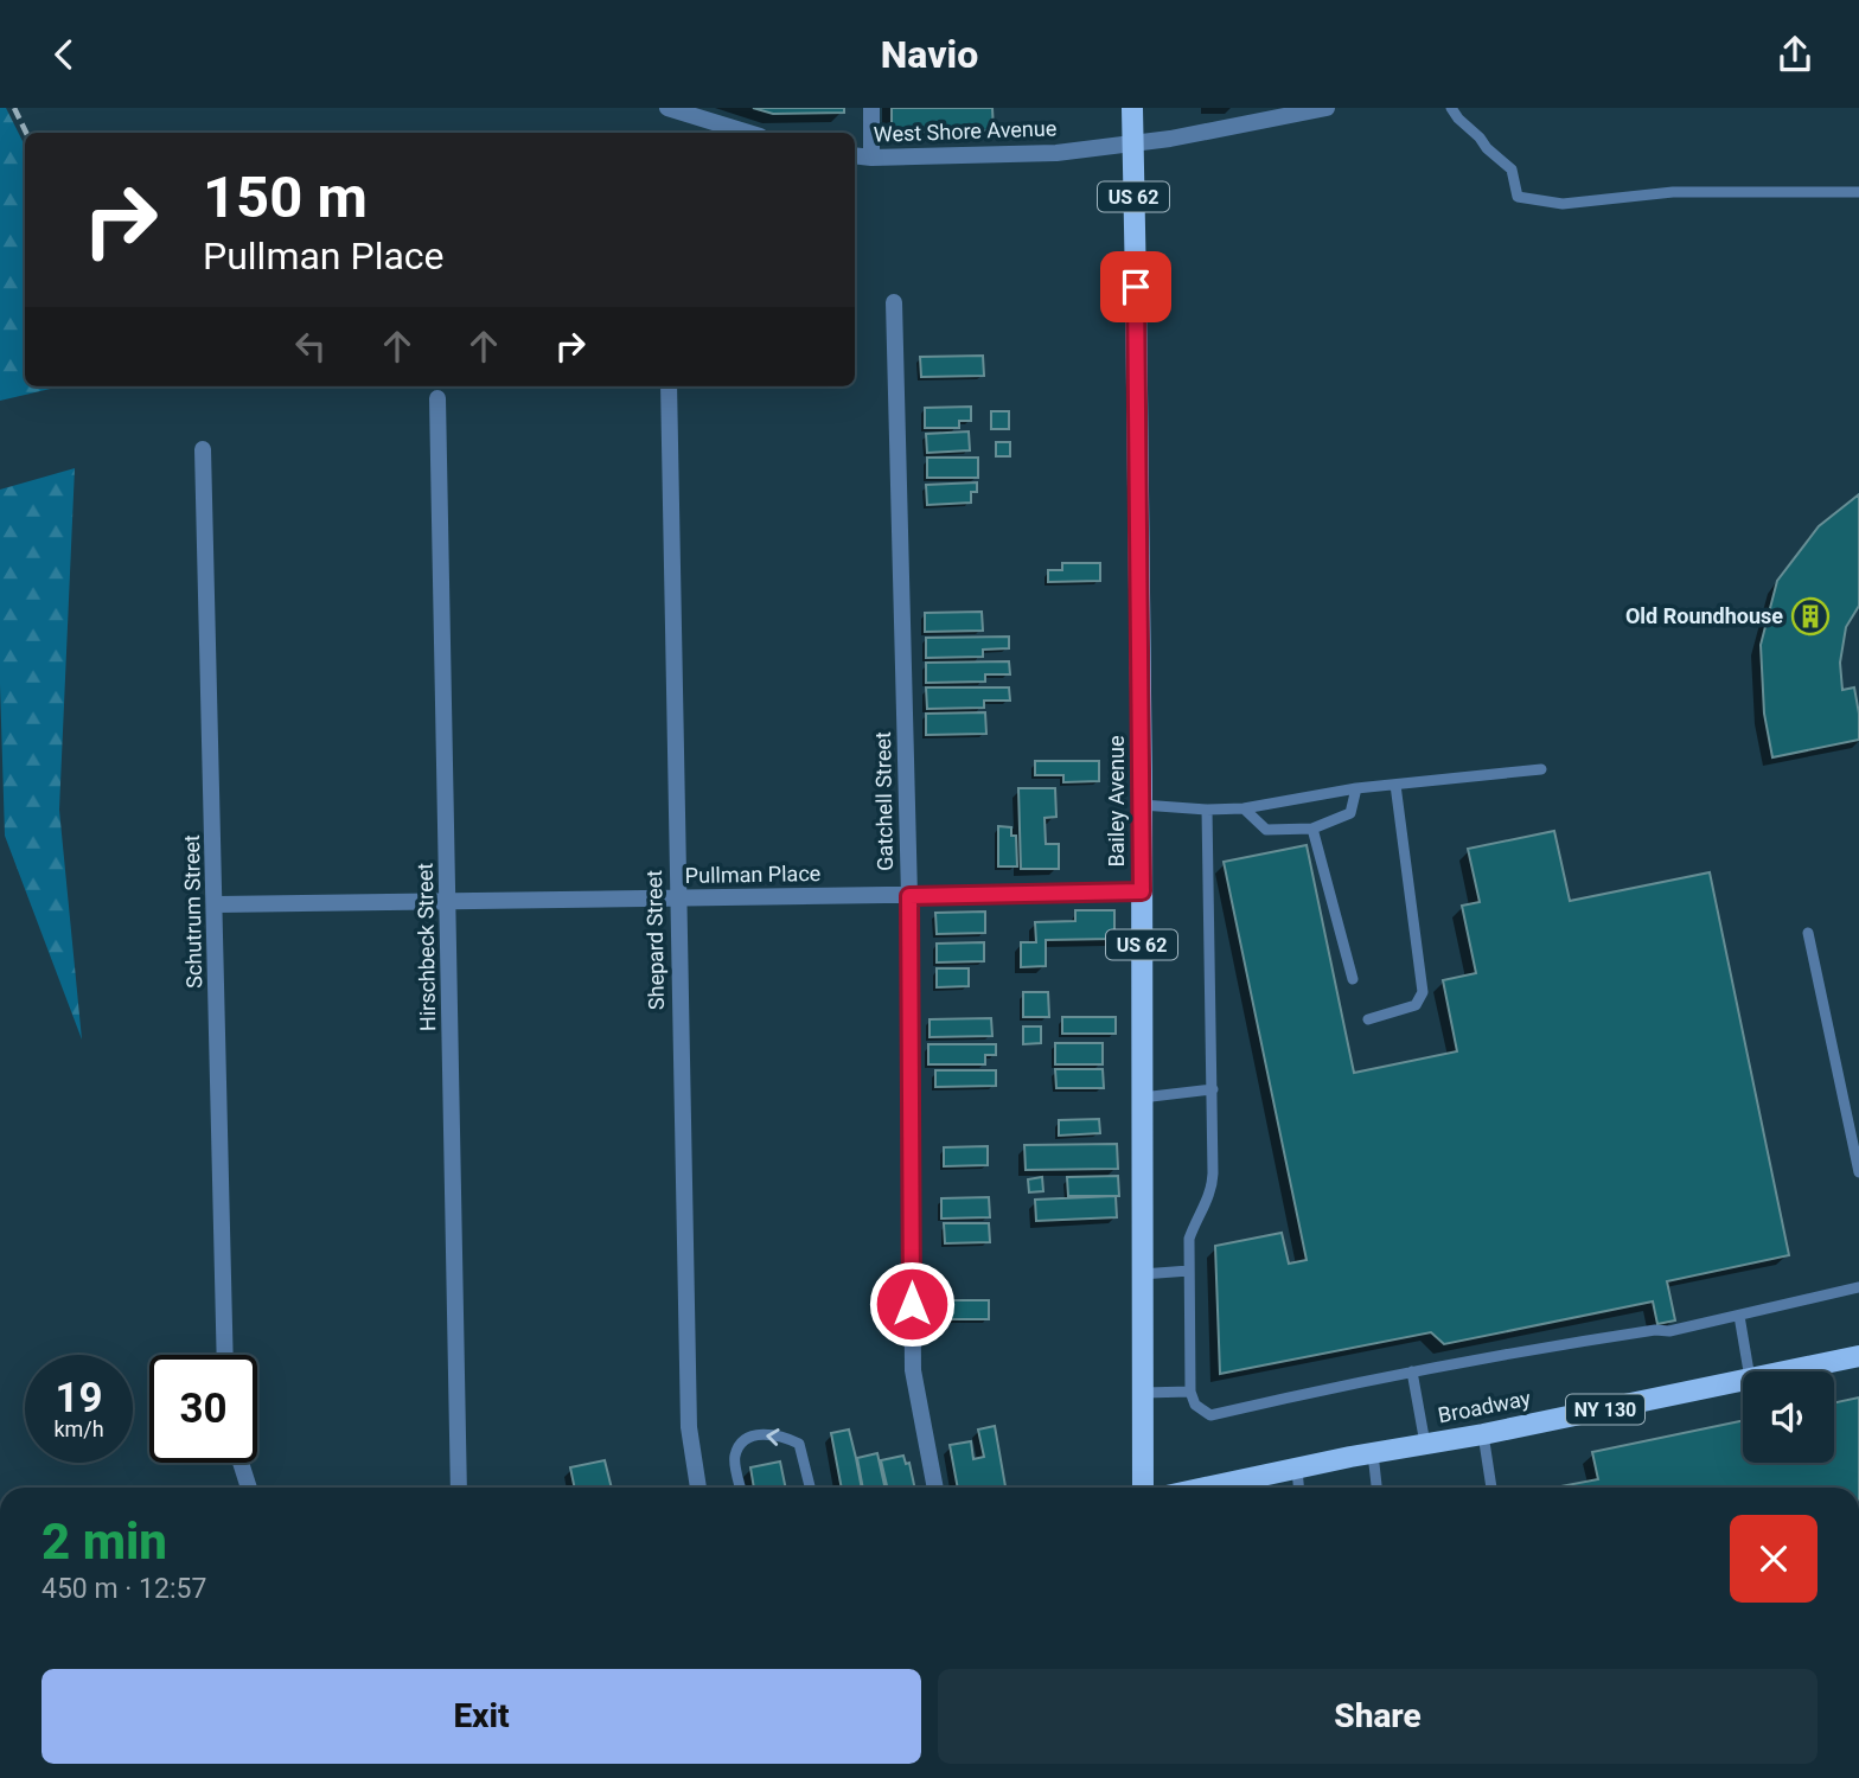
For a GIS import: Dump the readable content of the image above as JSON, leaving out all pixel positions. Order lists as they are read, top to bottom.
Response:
{
  "streets": {
    "main road": [
      "US 62",
      "Bailey Avenue",
      "Broadway",
      "NY 130"
    ],
    "street": [
      "West Shore Avenue",
      "Gatchell Street",
      "Pullman Place",
      "Schutrum Street",
      "Shepard Street",
      "Hirschbeck Street"
    ]
  },
  "crossings": [
    ["Gatchell Street", "Pullman Place"],
    ["Bailey Avenue", "Pullman Place"],
    ["Pullman Place", "Schutrum Street"],
    ["Pullman Place", "Shepard Street"],
    ["Pullman Place", "Hirschbeck Street"]
  ],
  "places": {
    "building": ["Old Roundhouse"]
  },
  "page": {
    "header": "Navio",
    "turn": ["150 m", "Pullman Place"],
    "speed": "19 km/h",
    "limit": "30",
    "heading": ["2 min", "450 m · 12:57"],
    "buttons": ["Exit", "Share"]
  }
}
